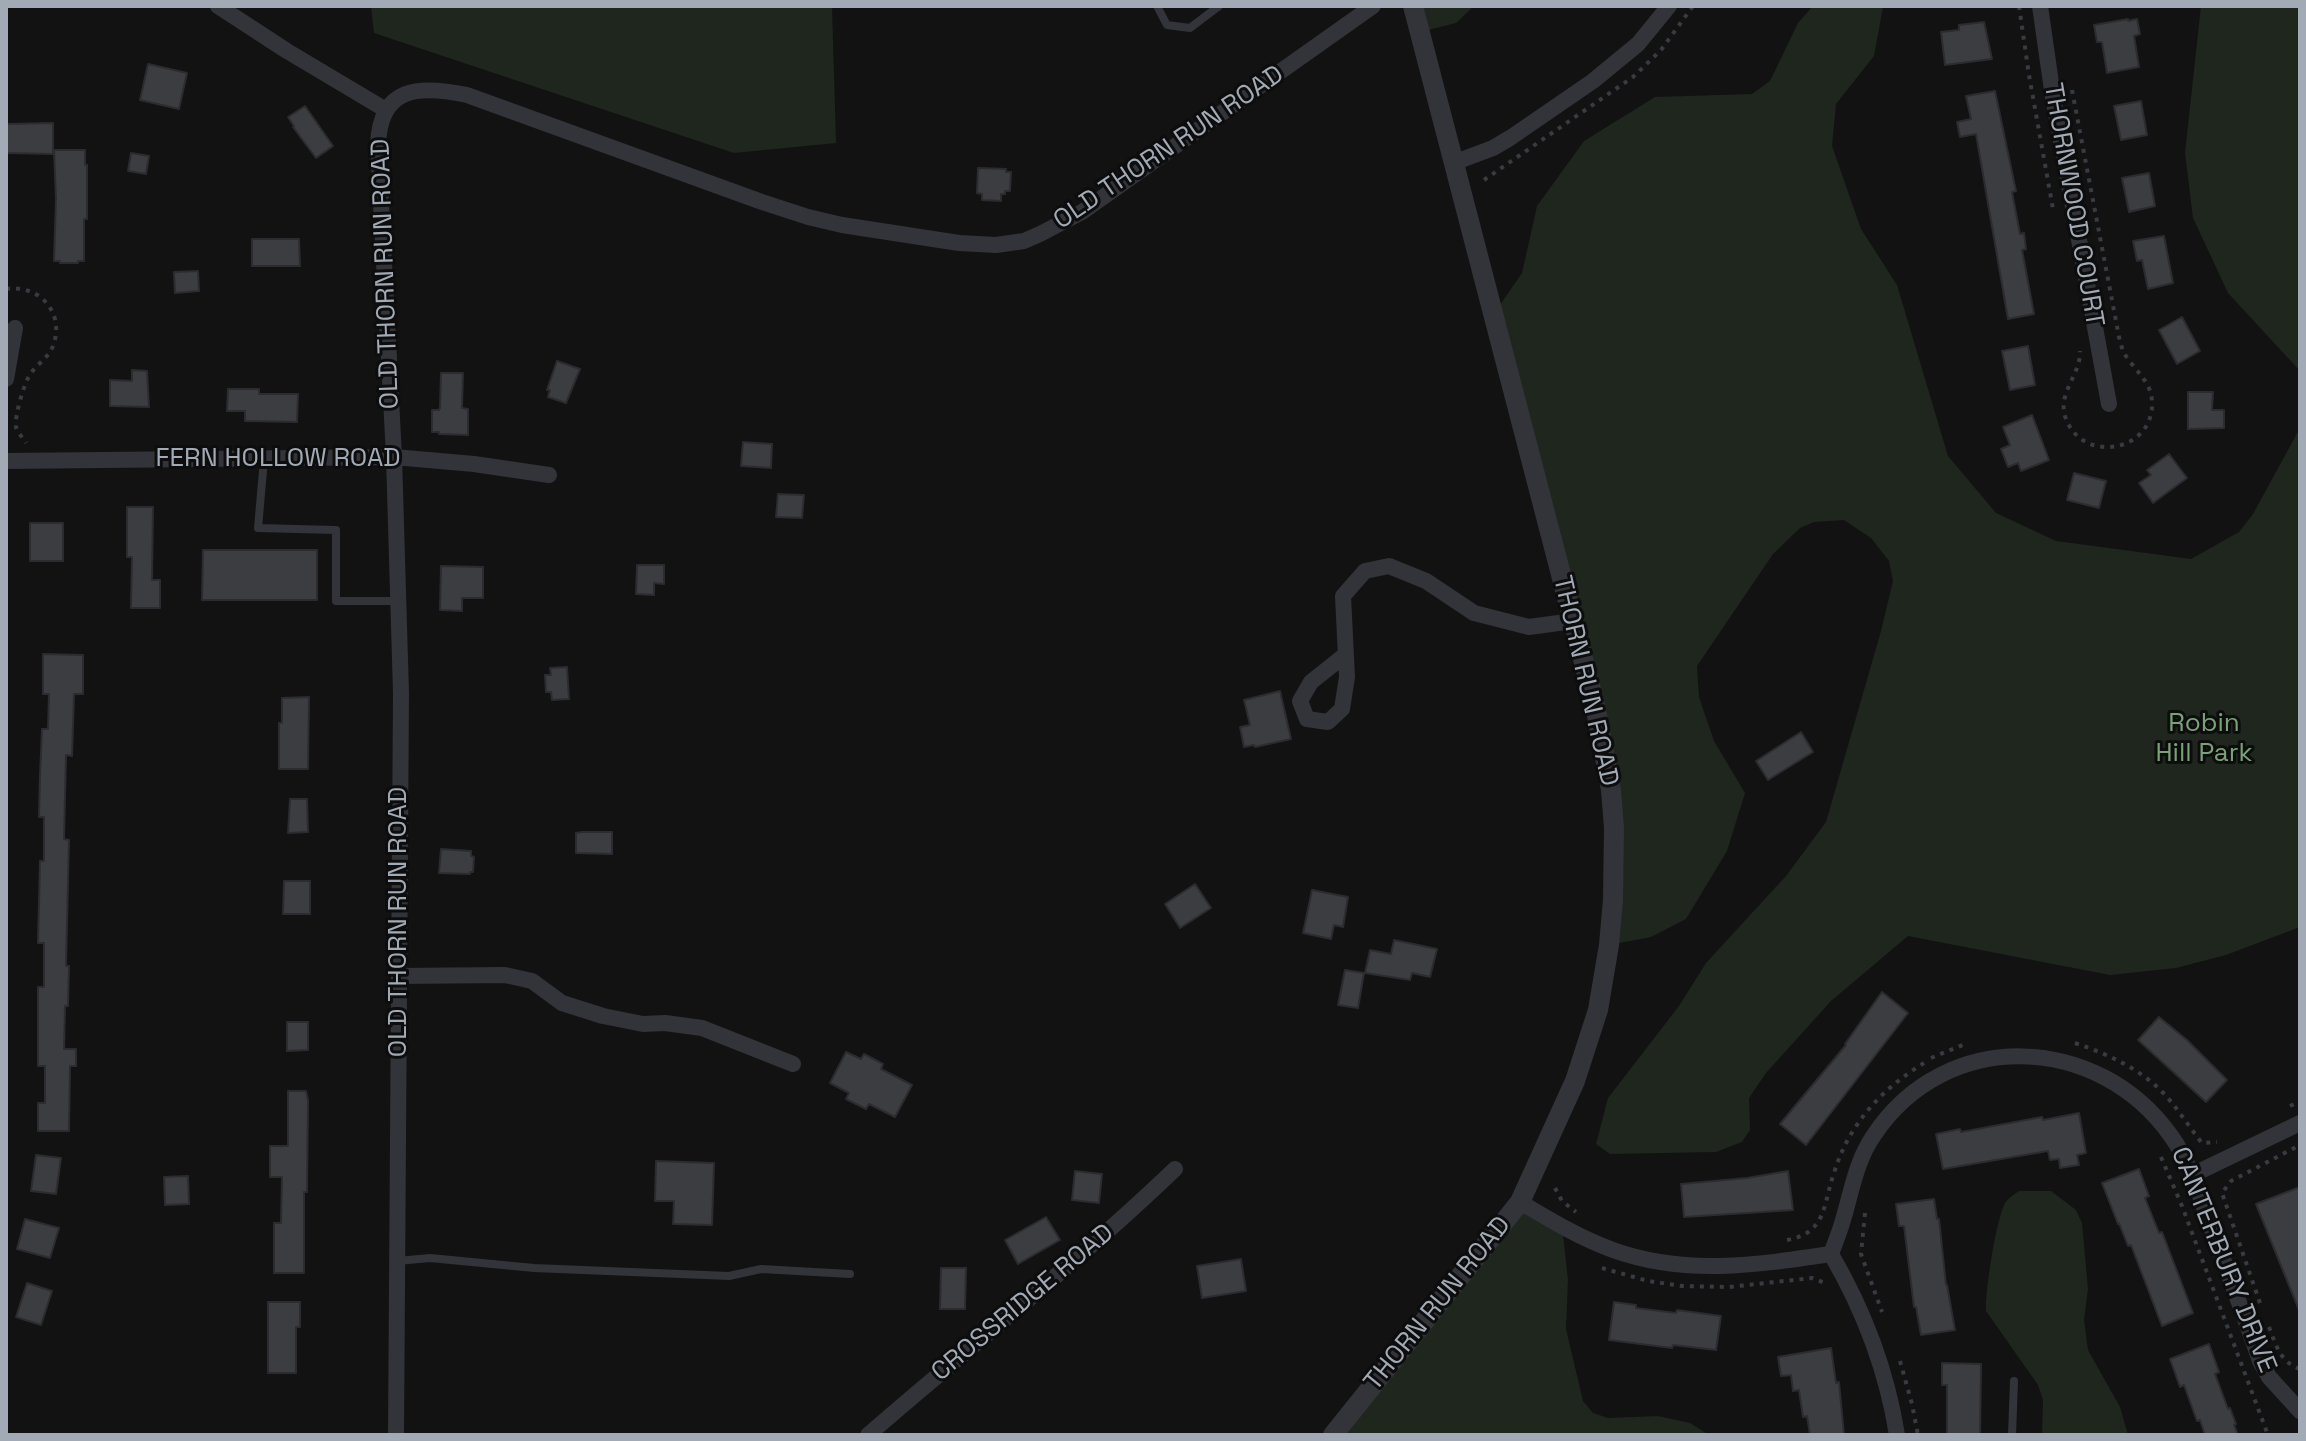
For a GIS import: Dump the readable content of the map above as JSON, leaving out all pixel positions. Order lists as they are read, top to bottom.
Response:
{
  "streets": {
    "street": [
      "OLD THORN RUN ROAD",
      "THORNWOOD COURT",
      "FERN HOLLOW ROAD",
      "THORN RUN ROAD",
      "CANTERBURY DRIVE",
      "CROSSRIDGE ROAD"
    ]
  },
  "crossings": [
    ["OLD THORN RUN ROAD", "FERN HOLLOW ROAD"]
  ],
  "parks": ["Robin Hill Park"]
}
